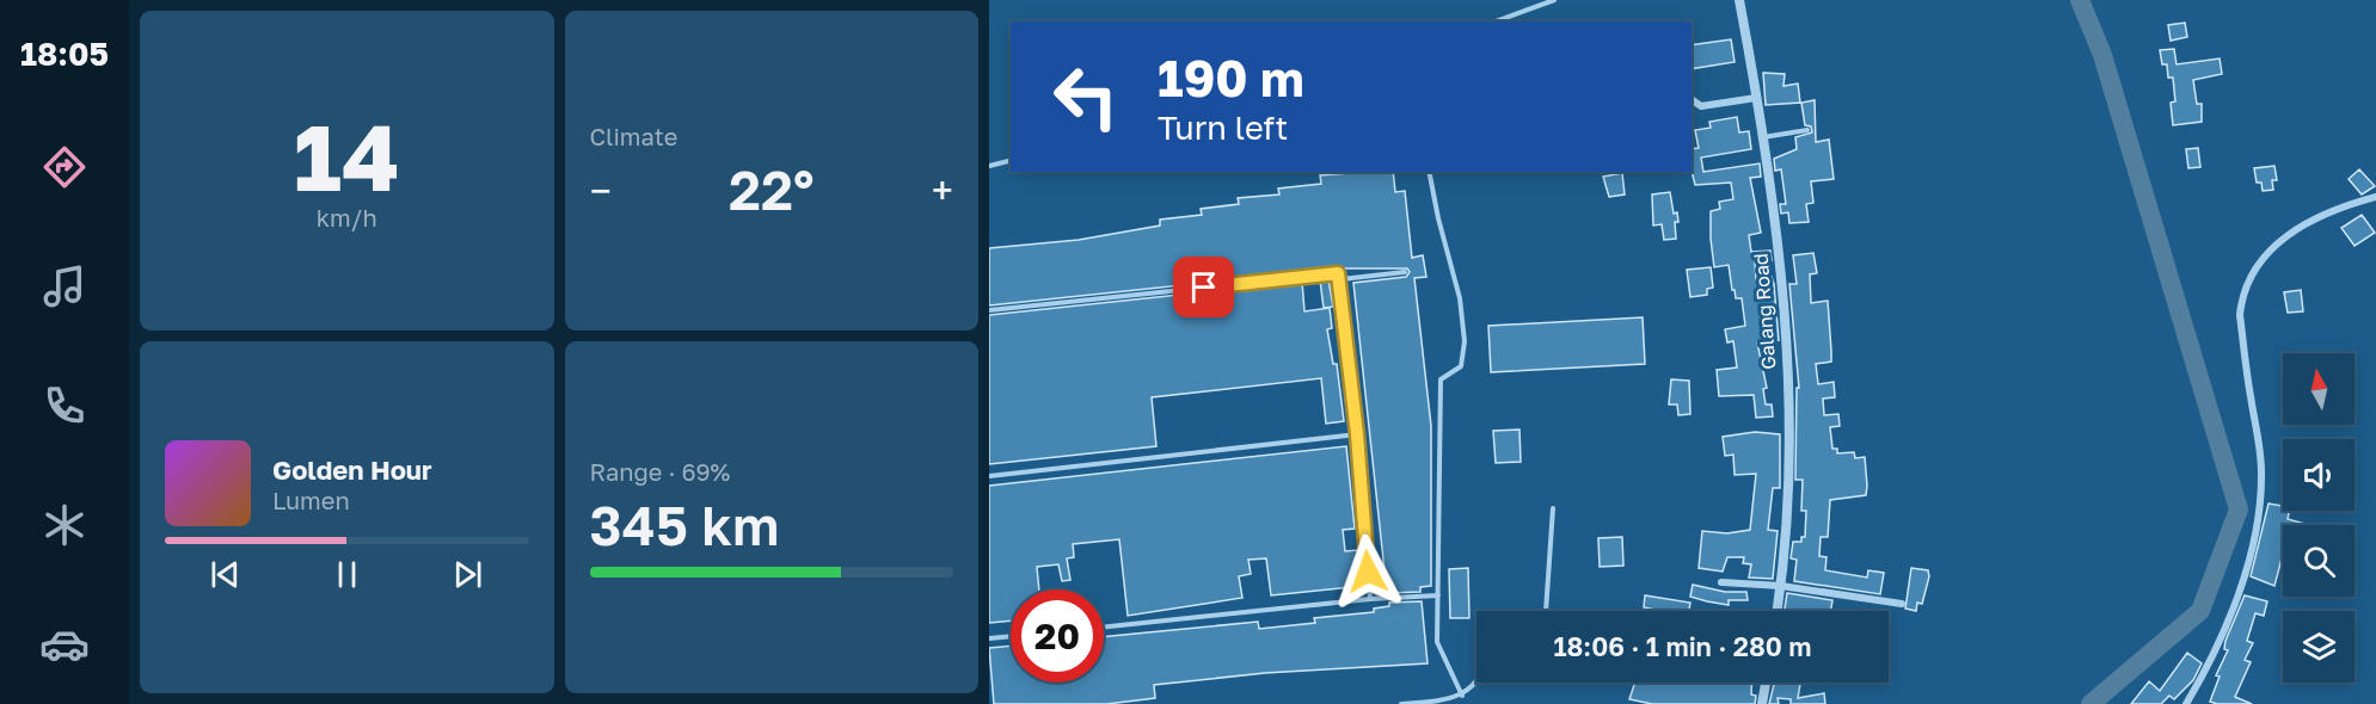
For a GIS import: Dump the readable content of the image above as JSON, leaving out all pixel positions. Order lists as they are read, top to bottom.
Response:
{
  "streets": {
    "street": ["Galang Road"]
  },
  "north": "top",
  "page": {
    "tabs": "18:05",
    "tile": [
      ["14", "km/h"],
      "Climate",
      ["Range · 69%", "345 km"]
    ],
    "turn": ["190 m", "Turn left"],
    "heat": ["−", "22°", "+"],
    "song": ["Golden Hour", "Lumen"],
    "limit": "20",
    "trip": "18:06 · 1 min · 280 m"
  }
}
